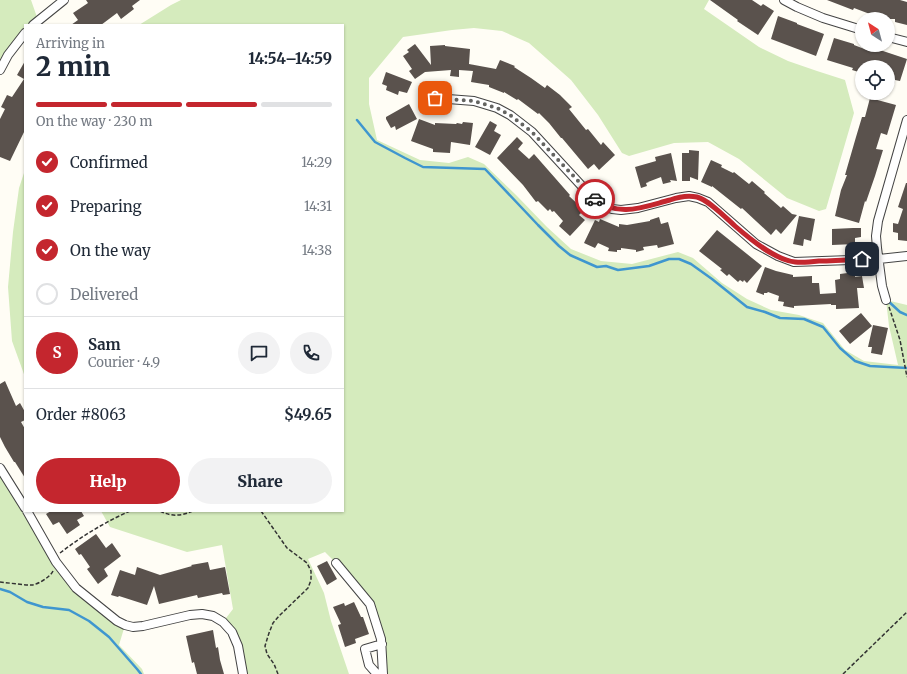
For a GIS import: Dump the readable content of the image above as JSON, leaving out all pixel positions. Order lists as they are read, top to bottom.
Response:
{
  "north": "top left",
  "page": {
    "heading": ["2 min", "Arriving in", "14:54–14:59"],
    "panel": [
      "Sam",
      "Courier · 4.9",
      "Order #8063",
      "$49.65"
    ],
    "bar": "On the way · 230 m",
    "list": [
      ["Confirmed", "14:29"],
      ["Preparing", "14:31"],
      ["On the way", "14:38"],
      "Delivered"
    ],
    "round": "S",
    "buttons": ["Help", "Share"]
  }
}
